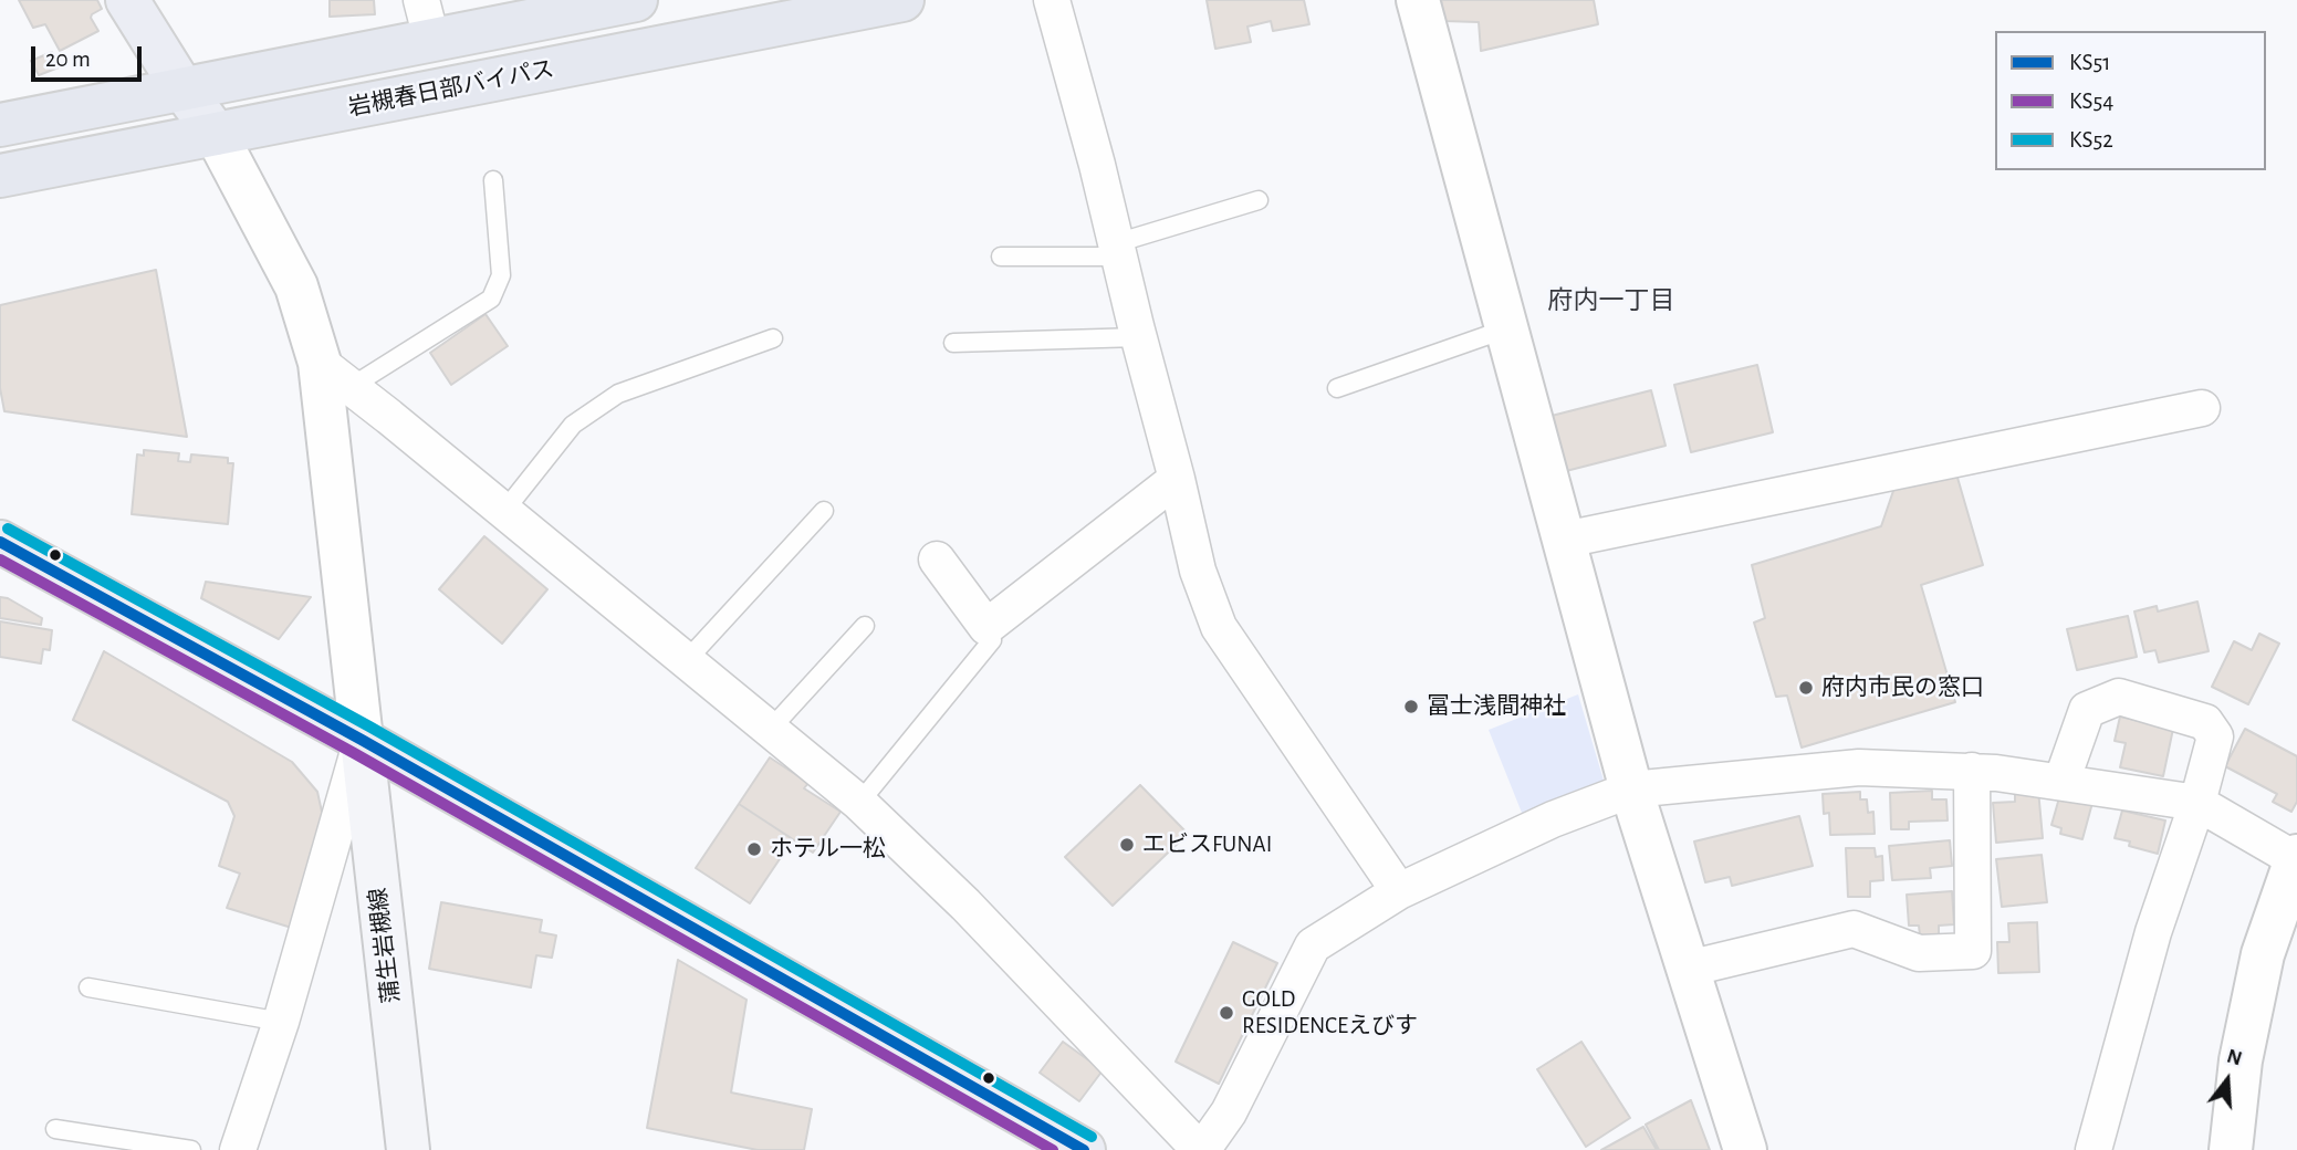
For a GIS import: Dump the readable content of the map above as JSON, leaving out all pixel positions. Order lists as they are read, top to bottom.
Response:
{
  "streets": {
    "highway": ["岩槻春日部バイパス"],
    "main road": ["蒲生岩槻線"]
  },
  "districts": ["府内一丁目"],
  "places": [
    "府内市民の窓口",
    "冨士浅間神社",
    "エビスFUNAI",
    "ホテル一松",
    "GOLD RESIDENCEえびす"
  ],
  "lines": ["transit line KS52", "transit line KS51", "transit line KS54"],
  "legend": ["KS51", "KS54", "KS52"],
  "scale_bar": "20 m",
  "north": "top"
}
